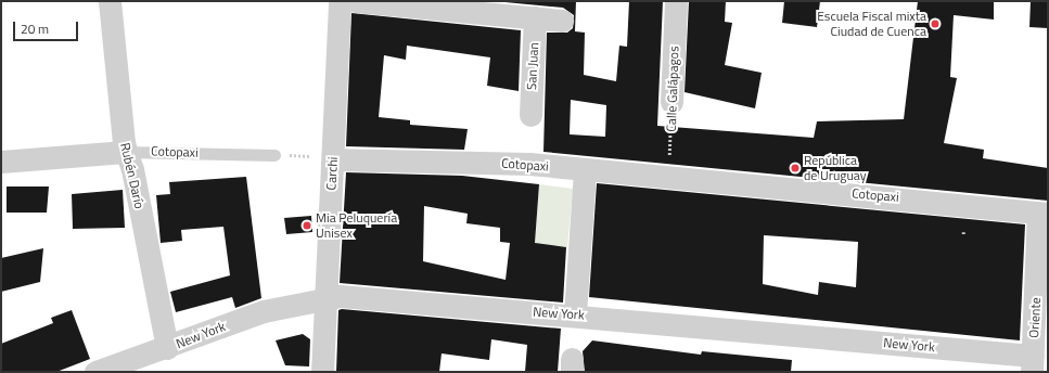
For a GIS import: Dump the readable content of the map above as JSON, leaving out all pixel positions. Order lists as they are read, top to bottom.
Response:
{
  "streets": {
    "street": [
      "San Juan",
      "Calle Galápagos",
      "Cotopaxi",
      "Carchi",
      "Rubén Darío",
      "New York",
      "Oriente"
    ]
  },
  "crossings": [
    ["Calle Galápagos", "Cotopaxi"],
    ["Cotopaxi", "Carchi"],
    ["Cotopaxi", "Rubén Darío"],
    ["Cotopaxi", "Oriente"],
    ["Carchi", "New York"],
    ["Rubén Darío", "New York"],
    ["New York", "Oriente"]
  ],
  "places": ["Escuela Fiscal mixta Ciudad de Cuenca", "República de Uruguay", "Mia Peluquería Unisex"],
  "scale_bar": "20 m"
}
